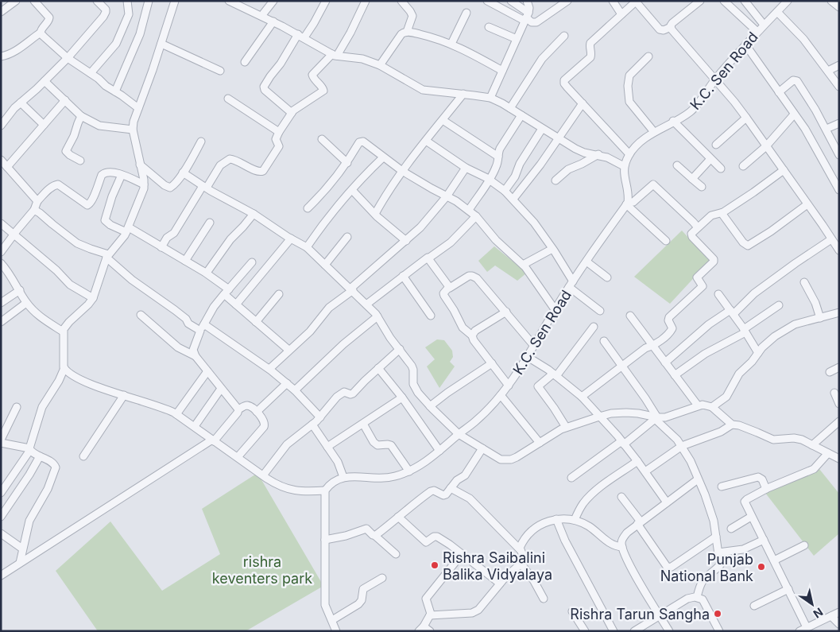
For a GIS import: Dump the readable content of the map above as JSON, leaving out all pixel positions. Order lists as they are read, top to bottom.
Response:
{
  "streets": {
    "street": ["K.C. Sen Road"]
  },
  "parks": ["rishra keventers park"],
  "places": ["Rishra Saibalini Balika Vidyalaya", "Punjab National Bank", "Rishra Tarun Sangha"],
  "north": "bottom right"
}
